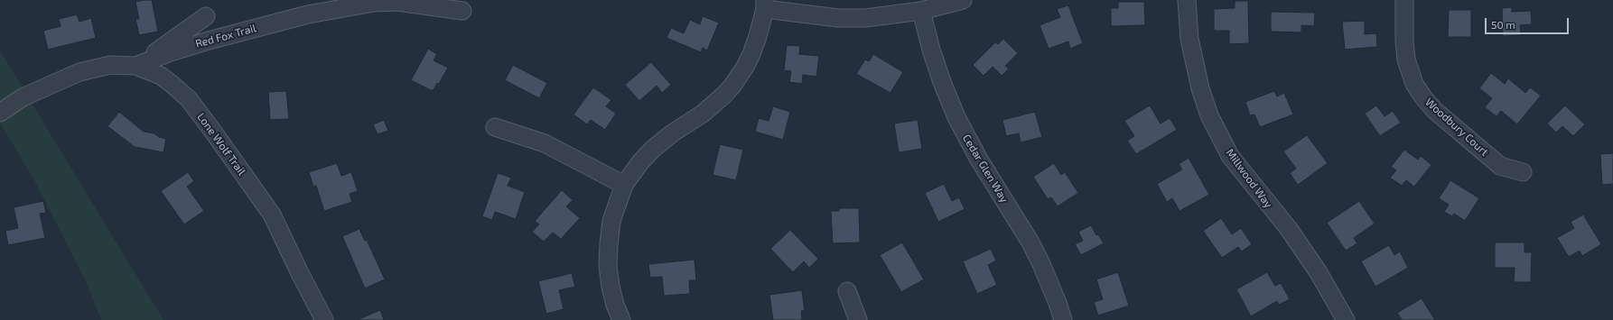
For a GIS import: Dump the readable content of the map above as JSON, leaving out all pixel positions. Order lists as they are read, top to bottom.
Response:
{
  "streets": {
    "street": [
      "Red Fox Trail",
      "Woodbury Court",
      "Lone Wolf Trail",
      "Cedar Glen Way",
      "Millwood Way"
    ]
  },
  "crossings": [
    ["Red Fox Trail", "Lone Wolf Trail"]
  ],
  "scale_bar": "50 m"
}
